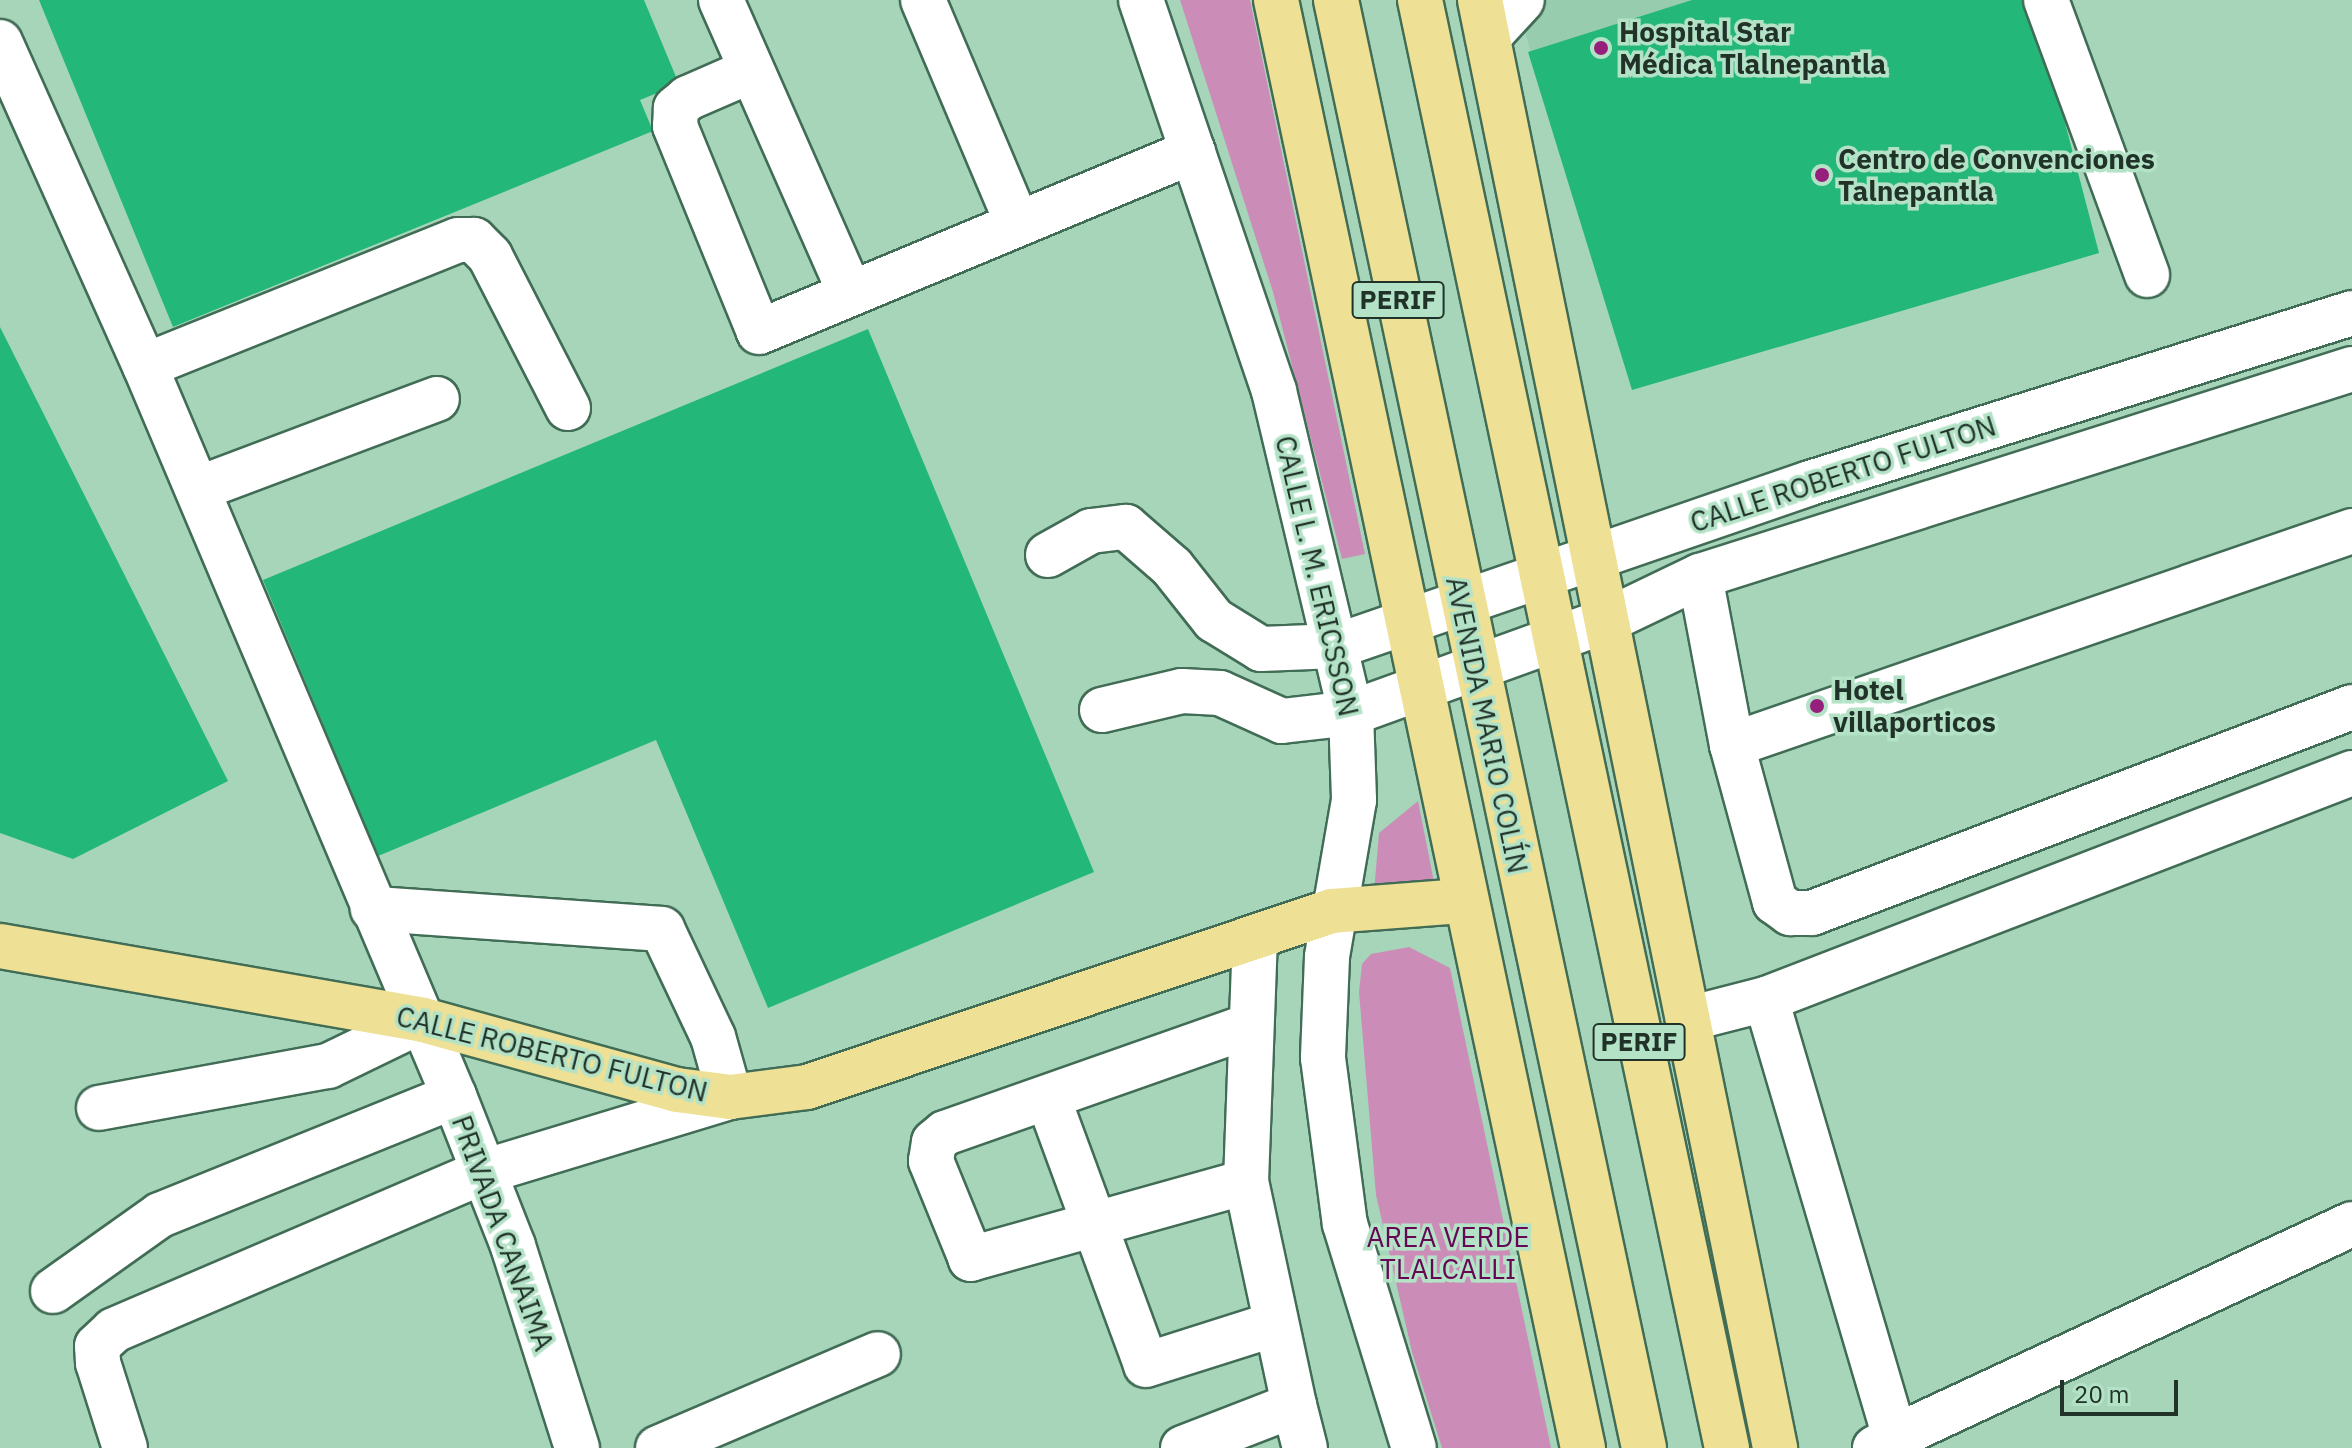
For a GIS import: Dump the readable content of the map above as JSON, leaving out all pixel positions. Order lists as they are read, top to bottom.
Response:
{
  "streets": {
    "main road": ["PERIF", "CALLE ROBERTO FULTON", "AVENIDA MARIO COLÍN"],
    "street": ["CALLE L. M. ERICSSON", "PRIVADA CANAIMA"]
  },
  "crossings": [
    ["PERIF", "CALLE ROBERTO FULTON"],
    ["CALLE ROBERTO FULTON", "CALLE L. M. ERICSSON"],
    ["CALLE ROBERTO FULTON", "AVENIDA MARIO COLÍN"],
    ["CALLE ROBERTO FULTON", "PRIVADA CANAIMA"]
  ],
  "parks": ["AREA VERDE TLALCALLI"],
  "places": ["Hospital Star Médica Tlalnepantla", "Centro de Convenciones Talnepantla", "Hotel villaporticos"],
  "scale_bar": "20 m"
}
